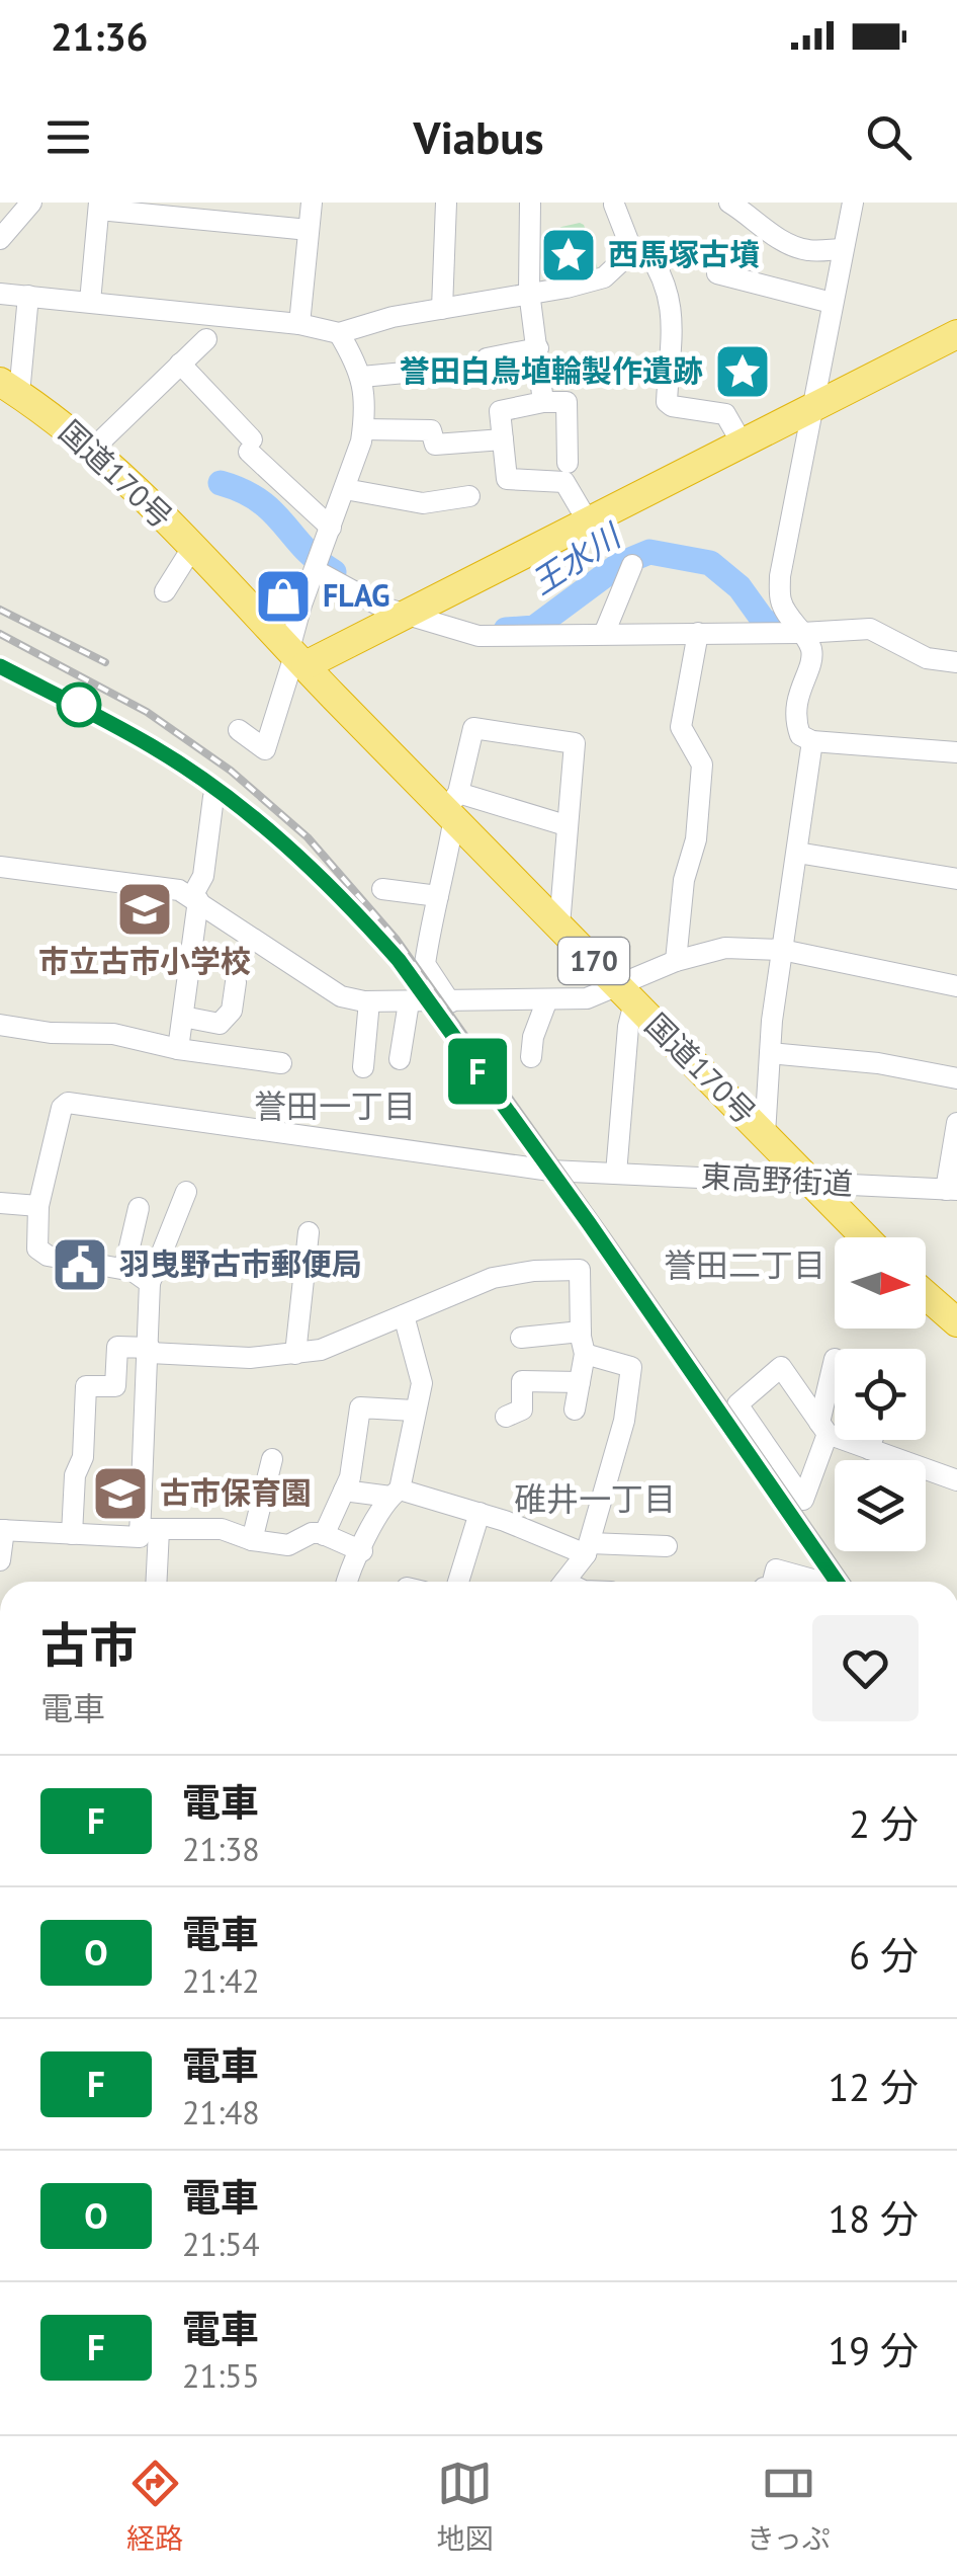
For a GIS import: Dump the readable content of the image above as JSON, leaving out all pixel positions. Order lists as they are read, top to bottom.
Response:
{
  "streets": {
    "highway": ["国道170号", "170"],
    "street": ["東高野街道"]
  },
  "crossings": [
    ["国道170号", "東高野街道"]
  ],
  "districts": ["誉田一丁目", "誉田二丁目", "碓井一丁目"],
  "water": ["王水川"],
  "places": {
    "place": ["西馬塚古墳", "誉田白鳥埴輪製作遺跡"],
    "shop": ["FLAG"],
    "school or university": ["市立古市小学校", "古市保育園"],
    "public building": ["羽曳野古市郵便局"]
  },
  "north": "right",
  "page": {
    "status": "21:36",
    "header": "Viabus",
    "on_map": "F",
    "heading": ["古市", "電車"],
    "list": [
      {
        "mark": "F",
        "name": "電車",
        "note": "21:38",
        "value": "2 分"
      },
      {
        "mark": "O",
        "name": "電車",
        "note": "21:42",
        "value": "6 分"
      },
      {
        "mark": "F",
        "name": "電車",
        "note": "21:48",
        "value": "12 分"
      },
      {
        "mark": "O",
        "name": "電車",
        "note": "21:54",
        "value": "18 分"
      },
      {
        "mark": "F",
        "name": "電車",
        "note": "21:55",
        "value": "19 分"
      }
    ],
    "tabs": ["経路", "地図", "きっぷ"]
  }
}
